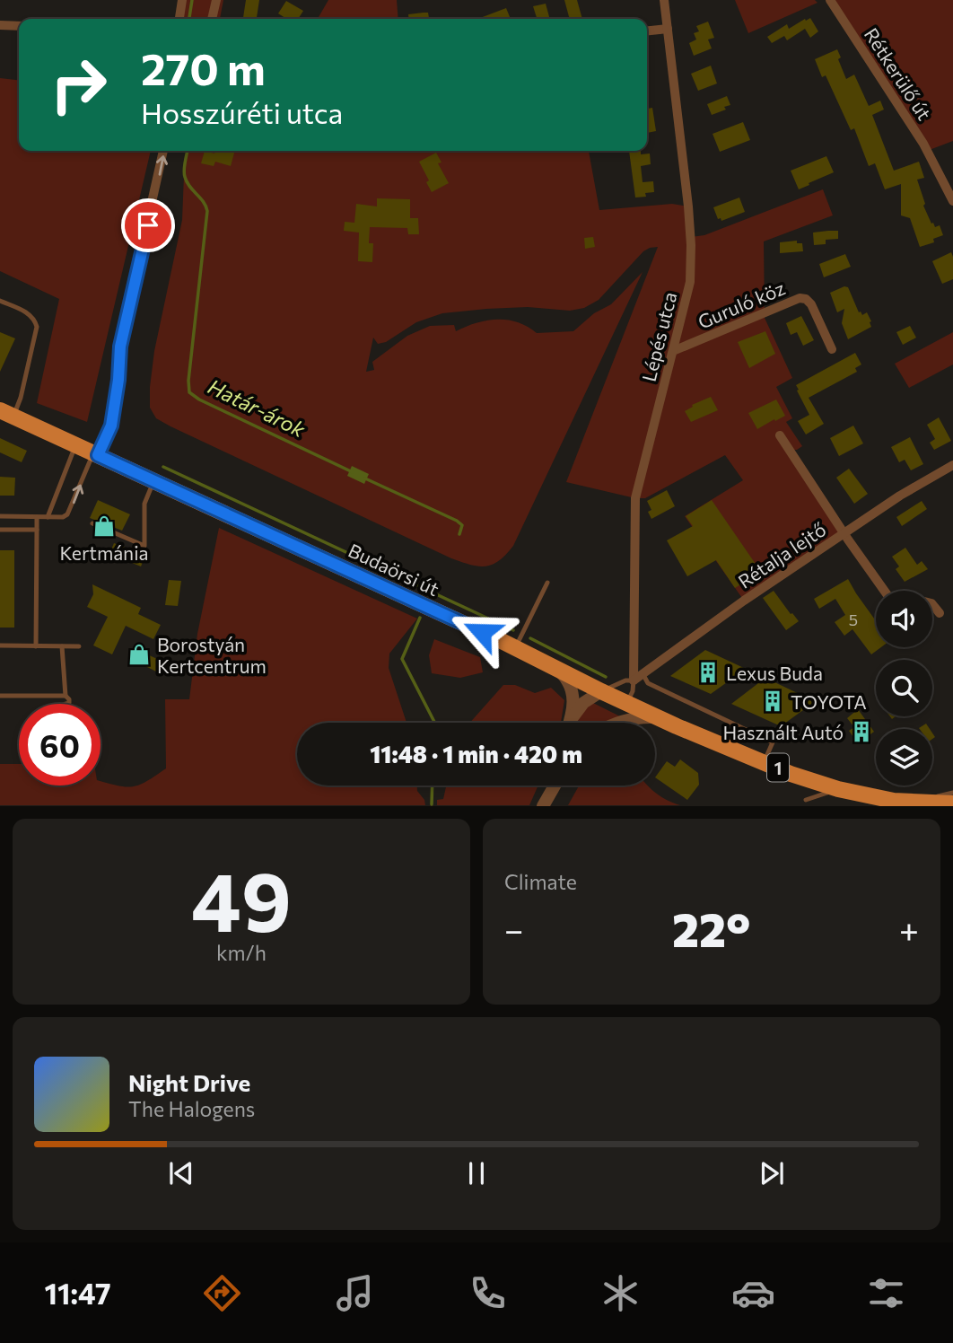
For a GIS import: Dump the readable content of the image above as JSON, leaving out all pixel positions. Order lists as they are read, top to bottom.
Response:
{
  "streets": {
    "main road": ["Budaörsi út", "1"],
    "street": [
      "Rétkerülő út",
      "Guruló köz",
      "Lépés utca",
      "Rétalja lejtő"
    ]
  },
  "crossings": [
    ["Guruló köz", "Lépés utca"],
    ["Lépés utca", "Rétalja lejtő"]
  ],
  "water": ["Határ-árok"],
  "places": {
    "shop": ["Kertmánia", "Borostyán Kertcentrum"],
    "building": ["Lexus Buda", "TOYOTA", "Használt Autó"]
  },
  "house_numbers": ["5"],
  "page": {
    "turn": ["270 m", "Hosszúréti utca"],
    "limit": "60",
    "trip": "11:48 · 1 min · 420 m",
    "tile": [
      ["49", "km/h"],
      "Climate"
    ],
    "heat": ["−", "22°", "+"],
    "song": ["Night Drive", "The Halogens"],
    "tabs": "11:47"
  }
}
